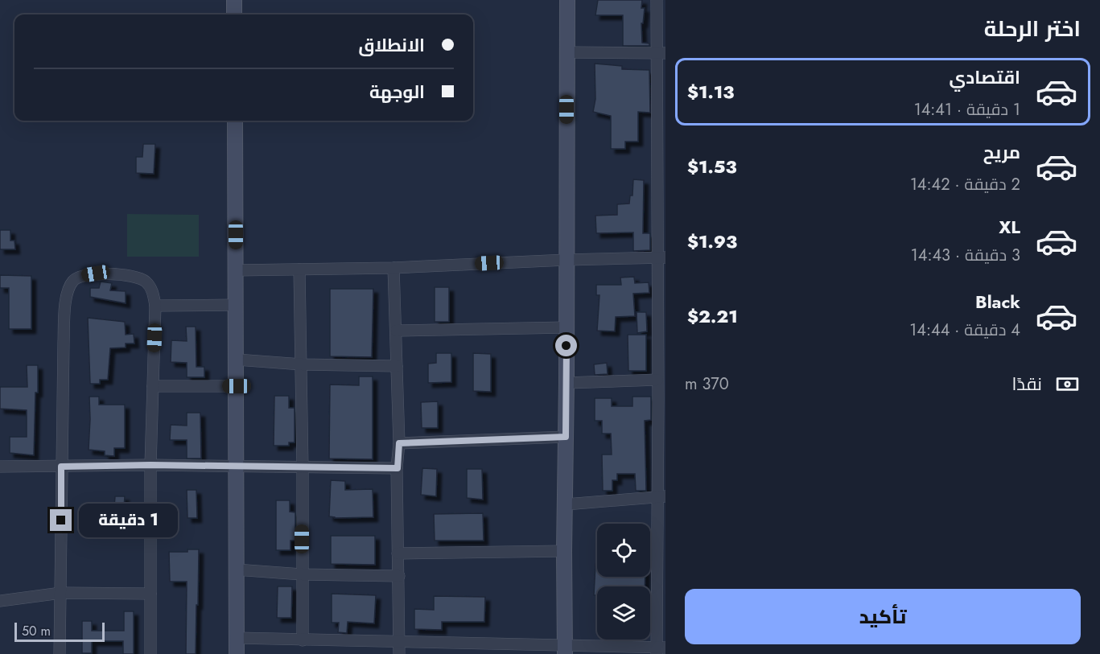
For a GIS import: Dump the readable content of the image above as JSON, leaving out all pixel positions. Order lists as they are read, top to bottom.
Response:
{
  "scale_bar": "50 m",
  "page": {
    "heading": "اختر الرحلة",
    "banner": ["الانطلاق", "الوجهة"],
    "list": [
      {
        "name": "اقتصادي",
        "note": "1 دقيقة · 14:41",
        "value": "$1.13"
      },
      {
        "name": "مريح",
        "note": "2 دقيقة · 14:42",
        "value": "$1.53"
      },
      {
        "name": "XL",
        "note": "3 دقيقة · 14:43",
        "value": "$1.93"
      },
      {
        "name": "Black",
        "note": "4 دقيقة · 14:44",
        "value": "$2.21"
      }
    ],
    "pay": ["نقدًا", "370 m"],
    "bubble": "1 دقيقة",
    "buttons": "تأكيد",
    "scale": "50 m"
  }
}
